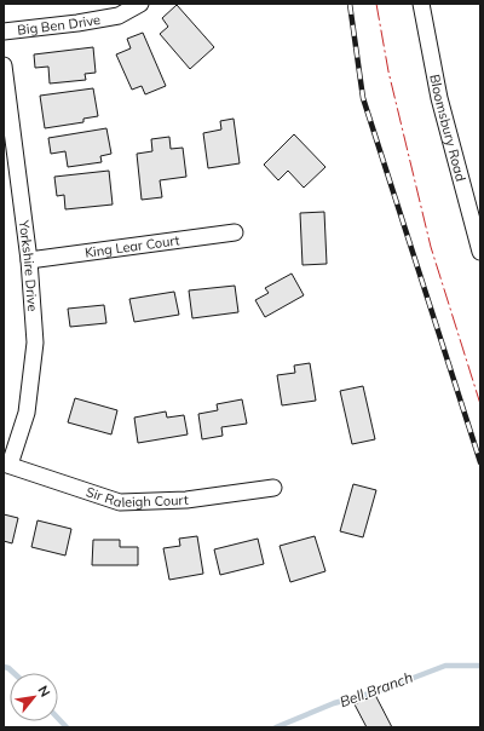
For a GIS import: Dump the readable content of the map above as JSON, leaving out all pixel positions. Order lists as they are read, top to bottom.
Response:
{
  "streets": {
    "street": [
      "Big Ben Drive",
      "Bloomsbury Road",
      "King Lear Court",
      "Yorkshire Drive",
      "Sir Raleigh Court"
    ]
  },
  "crossings": [
    ["King Lear Court", "Yorkshire Drive"],
    ["Yorkshire Drive", "Sir Raleigh Court"]
  ],
  "water": ["Bell Branch"],
  "north": "top right"
}
